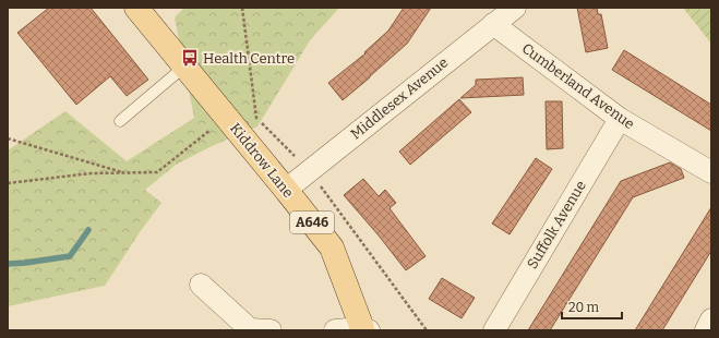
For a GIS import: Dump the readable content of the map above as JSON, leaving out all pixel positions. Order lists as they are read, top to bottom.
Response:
{
  "streets": {
    "main road": ["Kiddrow Lane", "A646"],
    "street": ["Cumberland Avenue", "Middlesex Avenue", "Suffolk Avenue"]
  },
  "crossings": [
    ["Cumberland Avenue", "Middlesex Avenue"],
    ["Cumberland Avenue", "Suffolk Avenue"],
    ["Middlesex Avenue", "Kiddrow Lane"]
  ],
  "places": {
    "bus stop": ["Health Centre"]
  },
  "scale_bar": "20 m"
}
